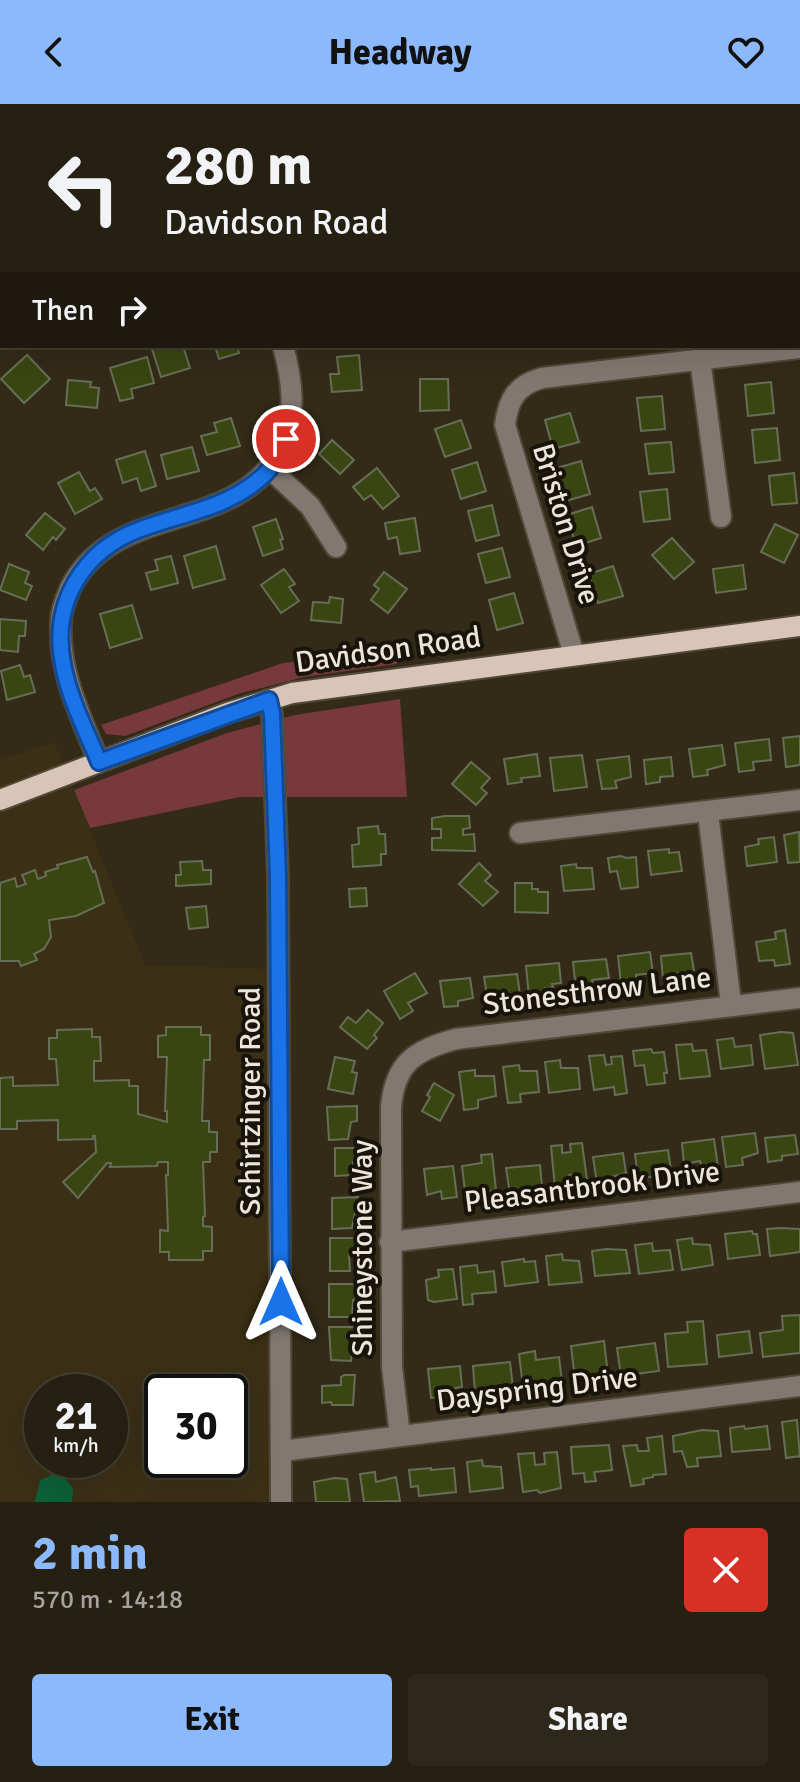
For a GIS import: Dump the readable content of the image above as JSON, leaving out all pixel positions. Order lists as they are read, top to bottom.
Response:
{
  "streets": {
    "main road": ["Davidson Road"],
    "street": [
      "Briston Drive",
      "Stonesthrow Lane",
      "Schirtzinger Road",
      "Pleasantbrook Drive",
      "Shineystone Way",
      "Dayspring Drive"
    ]
  },
  "crossings": [
    ["Briston Drive", "Davidson Road"],
    ["Davidson Road", "Schirtzinger Road"],
    ["Stonesthrow Lane", "Shineystone Way"],
    ["Schirtzinger Road", "Dayspring Drive"],
    ["Pleasantbrook Drive", "Shineystone Way"],
    ["Shineystone Way", "Dayspring Drive"]
  ],
  "page": {
    "header": "Headway",
    "turn": ["280 m", "Davidson Road"],
    "then": "Then",
    "speed": "21 km/h",
    "limit": "30",
    "heading": ["2 min", "570 m · 14:18"],
    "buttons": ["Exit", "Share"]
  }
}
